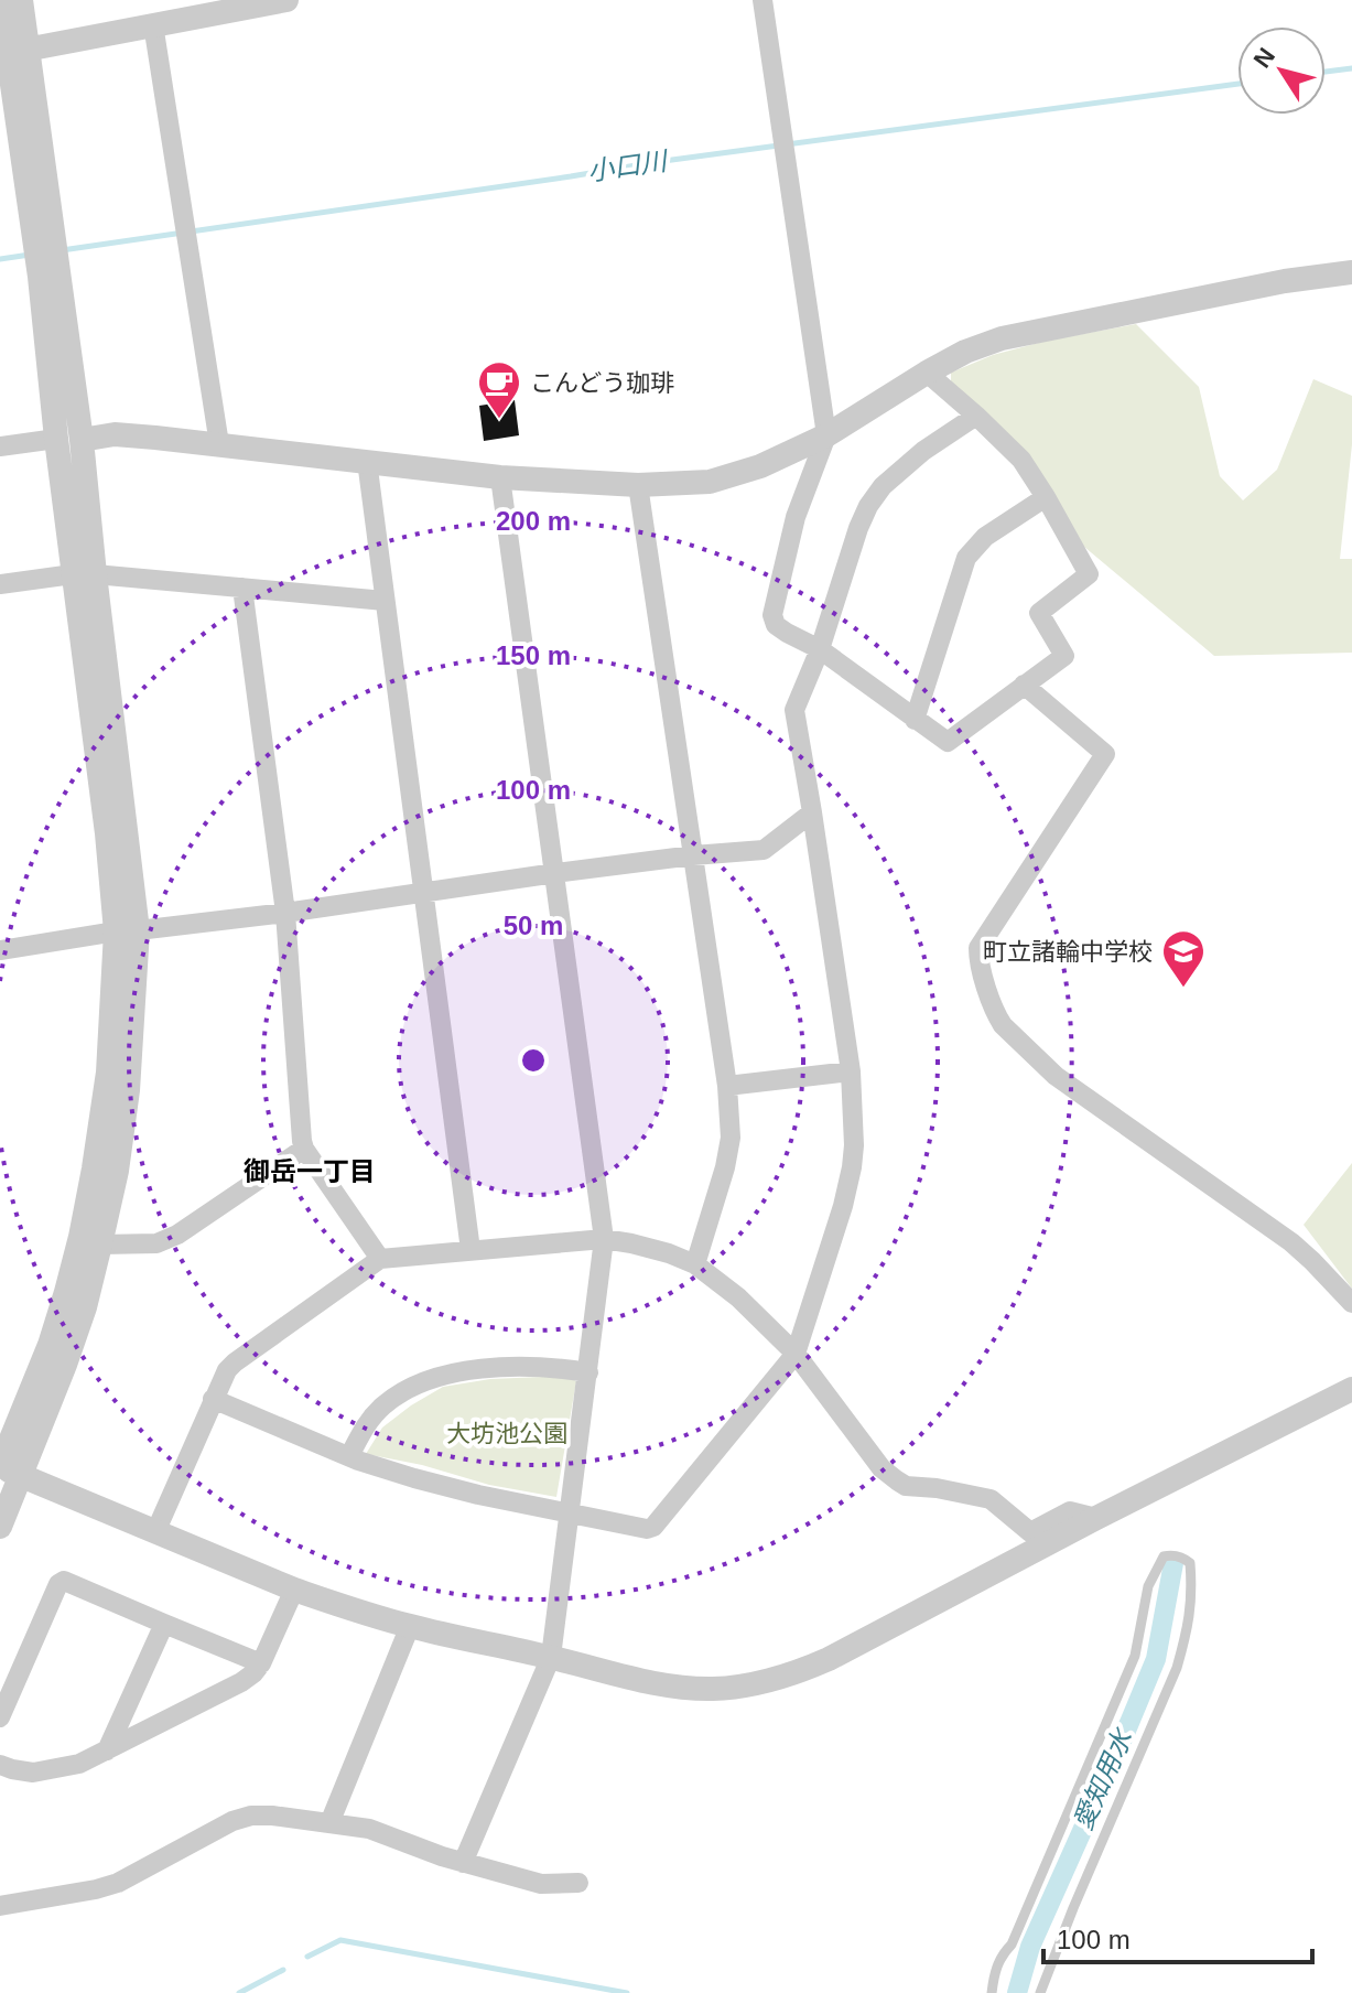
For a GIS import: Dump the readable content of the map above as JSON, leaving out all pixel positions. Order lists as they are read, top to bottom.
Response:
{
  "districts": ["御岳一丁目"],
  "water": ["小口川", "愛知用水"],
  "parks": ["大坊池公園"],
  "places": {
    "cafe": ["こんどう珈琲"],
    "school or university": ["町立諸輪中学校"]
  },
  "scale_bar": "100 m",
  "north": "top left",
  "rings": [
    "200 m",
    "150 m",
    "100 m",
    "50 m"
  ]
}
